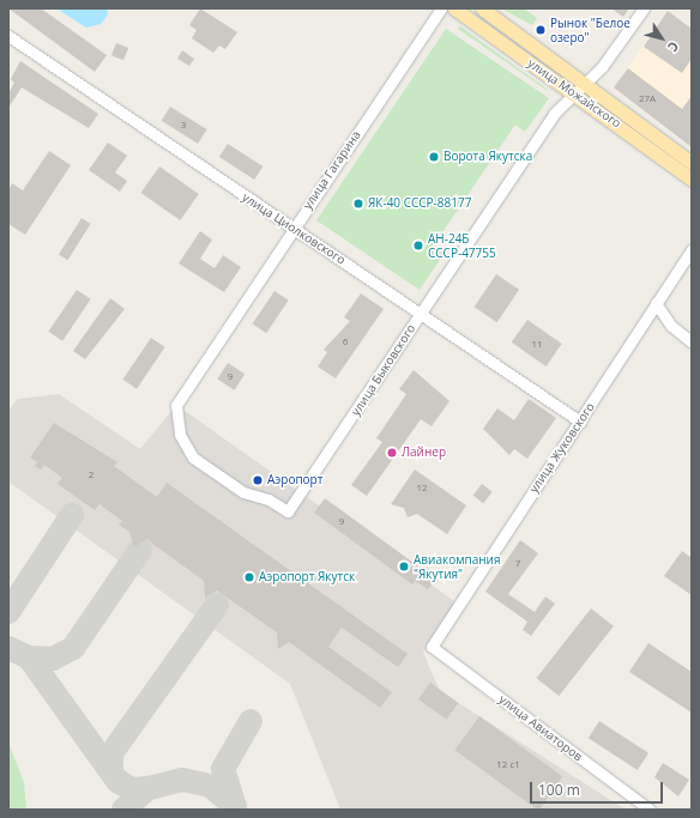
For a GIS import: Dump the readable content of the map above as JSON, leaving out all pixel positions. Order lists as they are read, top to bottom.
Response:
{
  "streets": {
    "main road": ["улица Можайского"],
    "street": [
      "улица Гагарина",
      "улица Циолковского",
      "улица Быковского",
      "улица Жуковского",
      "улица Авиаторов"
    ]
  },
  "crossings": [
    ["улица Можайского", "улица Быковского"],
    ["улица Гагарина", "улица Циолковского"],
    ["улица Гагарина", "улица Быковского"],
    ["улица Циолковского", "улица Быковского"],
    ["улица Циолковского", "улица Жуковского"],
    ["улица Жуковского", "улица Авиаторов"]
  ],
  "places": [
    "Рынок \"Белое озеро\"",
    "Ворота Якутска",
    "ЯК-40 СССР-88177",
    "АН-24Б СССР-47755",
    "Лайнер",
    "Аэропорт",
    "Авиакомпания \"Якутия\"",
    "Аэропорт Якутск"
  ],
  "house_numbers": [
    "27А",
    "3",
    "6",
    "11",
    "9",
    "2",
    "12",
    "9",
    "7",
    "12 с1"
  ],
  "scale_bar": "100 m",
  "north": "bottom right"
}
